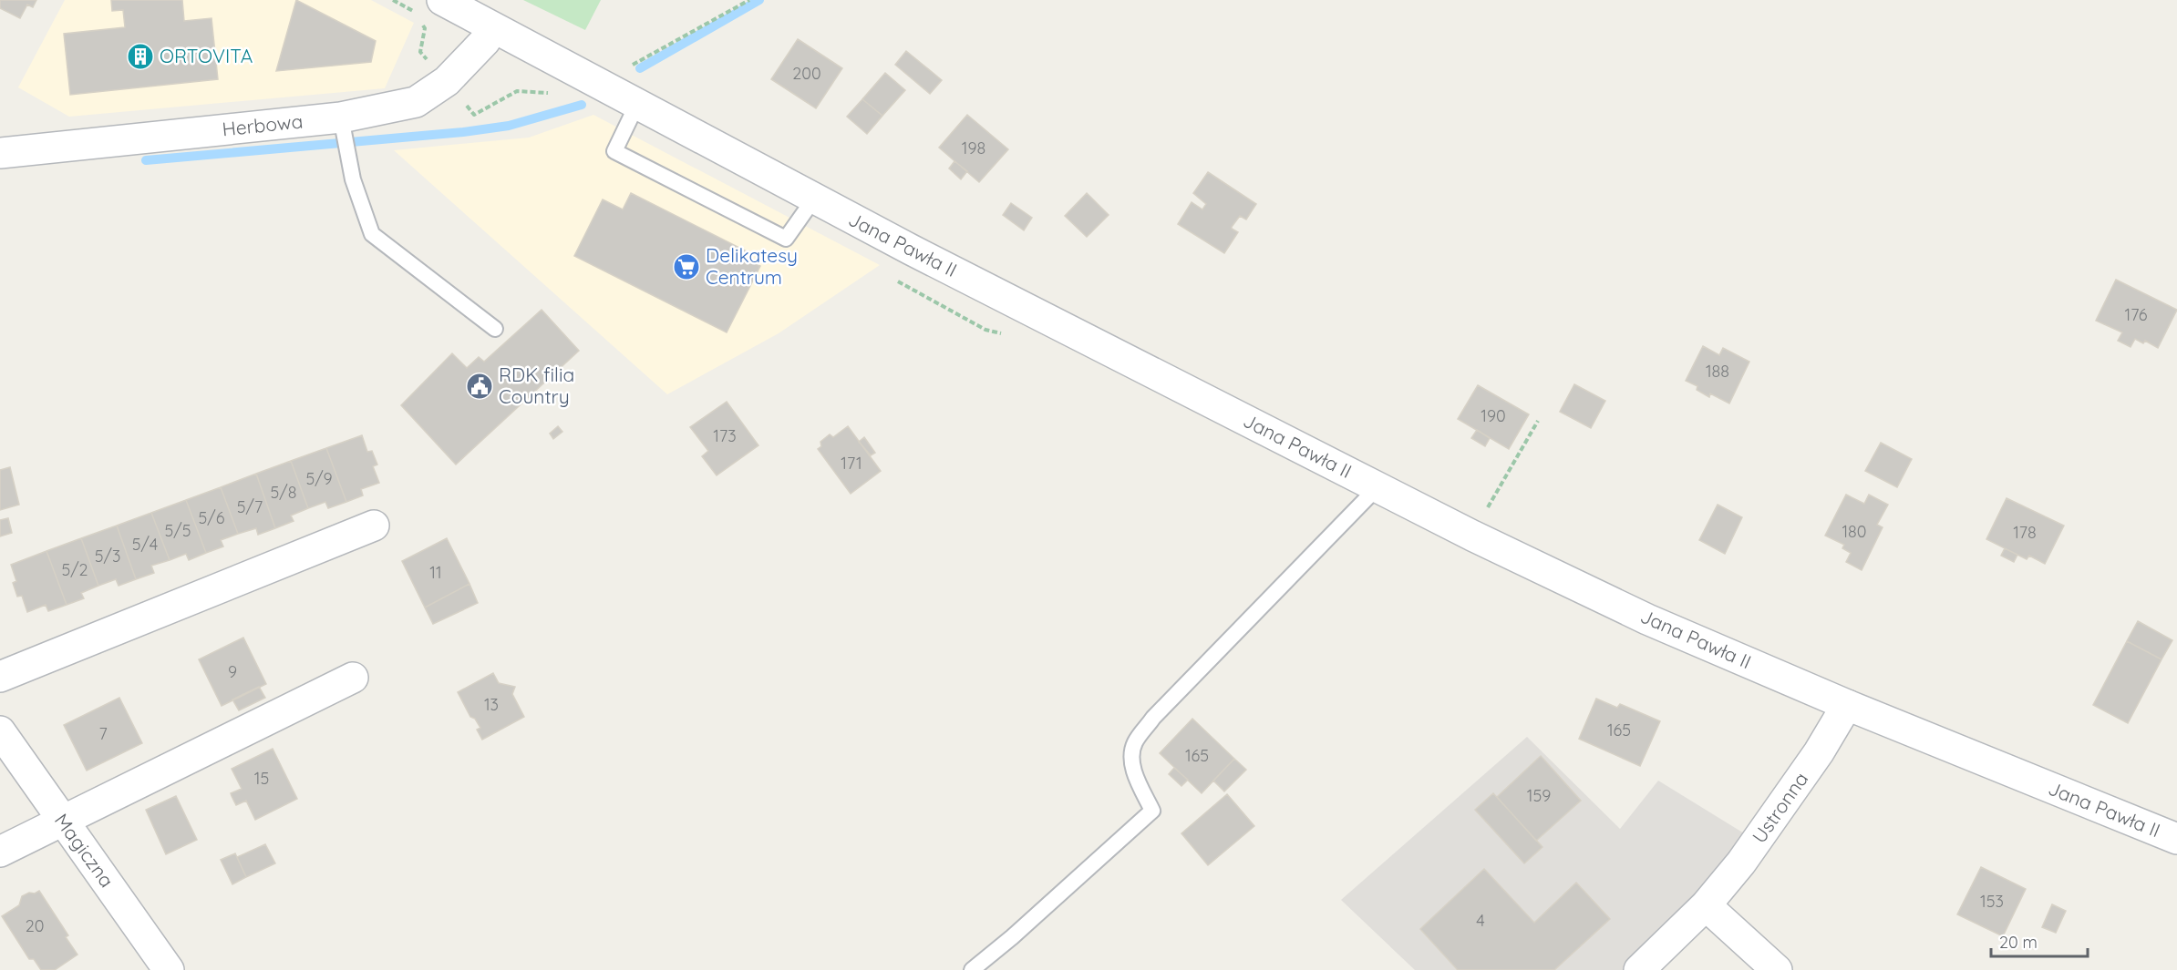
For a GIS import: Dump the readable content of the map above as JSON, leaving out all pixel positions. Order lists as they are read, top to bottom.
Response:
{
  "streets": {
    "street": [
      "Herbowa",
      "Jana Pawła II",
      "Ustronna",
      "Magiczna"
    ]
  },
  "crossings": [
    ["Herbowa", "Jana Pawła II"],
    ["Jana Pawła II", "Ustronna"]
  ],
  "places": {
    "building": ["ORTOVITA"],
    "supermarket": ["Delikatesy Centrum"],
    "public building": ["RDK filia Country"]
  },
  "house_numbers": [
    "200",
    "198",
    "176",
    "188",
    "190",
    "173",
    "171",
    "5/9",
    "5/8",
    "5/7",
    "5/6",
    "5/5",
    "180",
    "178",
    "5/4",
    "5/3",
    "5/2",
    "11",
    "9",
    "13",
    "165",
    "7",
    "165",
    "15",
    "159",
    "153",
    "4",
    "20"
  ],
  "scale_bar": "20 m"
}
